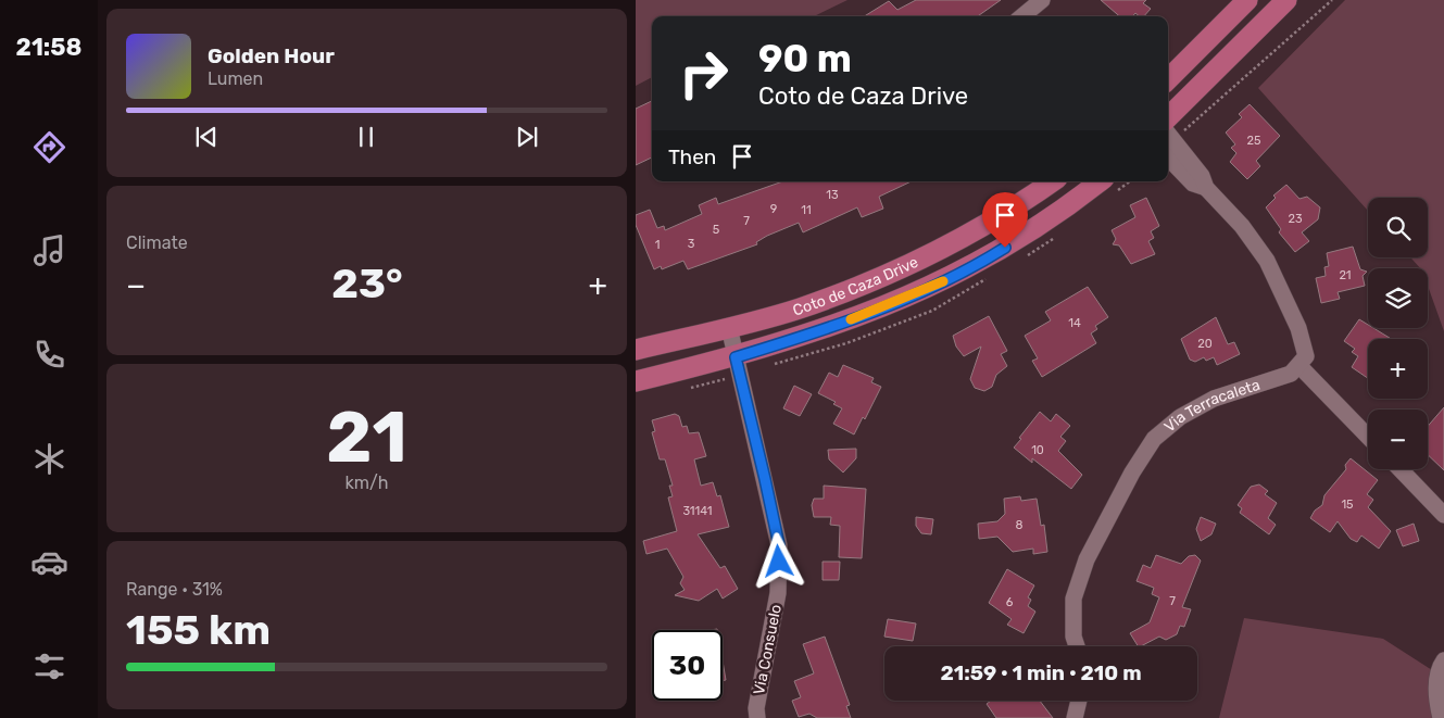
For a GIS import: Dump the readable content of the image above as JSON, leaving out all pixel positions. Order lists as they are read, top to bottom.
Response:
{
  "streets": {
    "main road": ["Coto de Caza Drive"],
    "street": ["Via Terracaleta", "Via Consuelo"]
  },
  "crossings": [
    ["Coto de Caza Drive", "Via Consuelo"]
  ],
  "house_numbers": [
    "25",
    "13",
    "9",
    "11",
    "23",
    "7",
    "5",
    "3",
    "1",
    "21",
    "14",
    "20",
    "10",
    "15",
    "31141",
    "8",
    "7",
    "6"
  ],
  "page": {
    "tabs": "21:58",
    "turn": ["90 m", "Coto de Caza Drive"],
    "song": ["Golden Hour", "Lumen"],
    "then": "Then",
    "tile": [
      "Climate",
      ["21", "km/h"],
      ["Range · 31%", "155 km"]
    ],
    "map_buttons": ["+", "−"],
    "heat": ["−", "23°", "+"],
    "limit": "30",
    "trip": "21:59 · 1 min · 210 m"
  }
}
